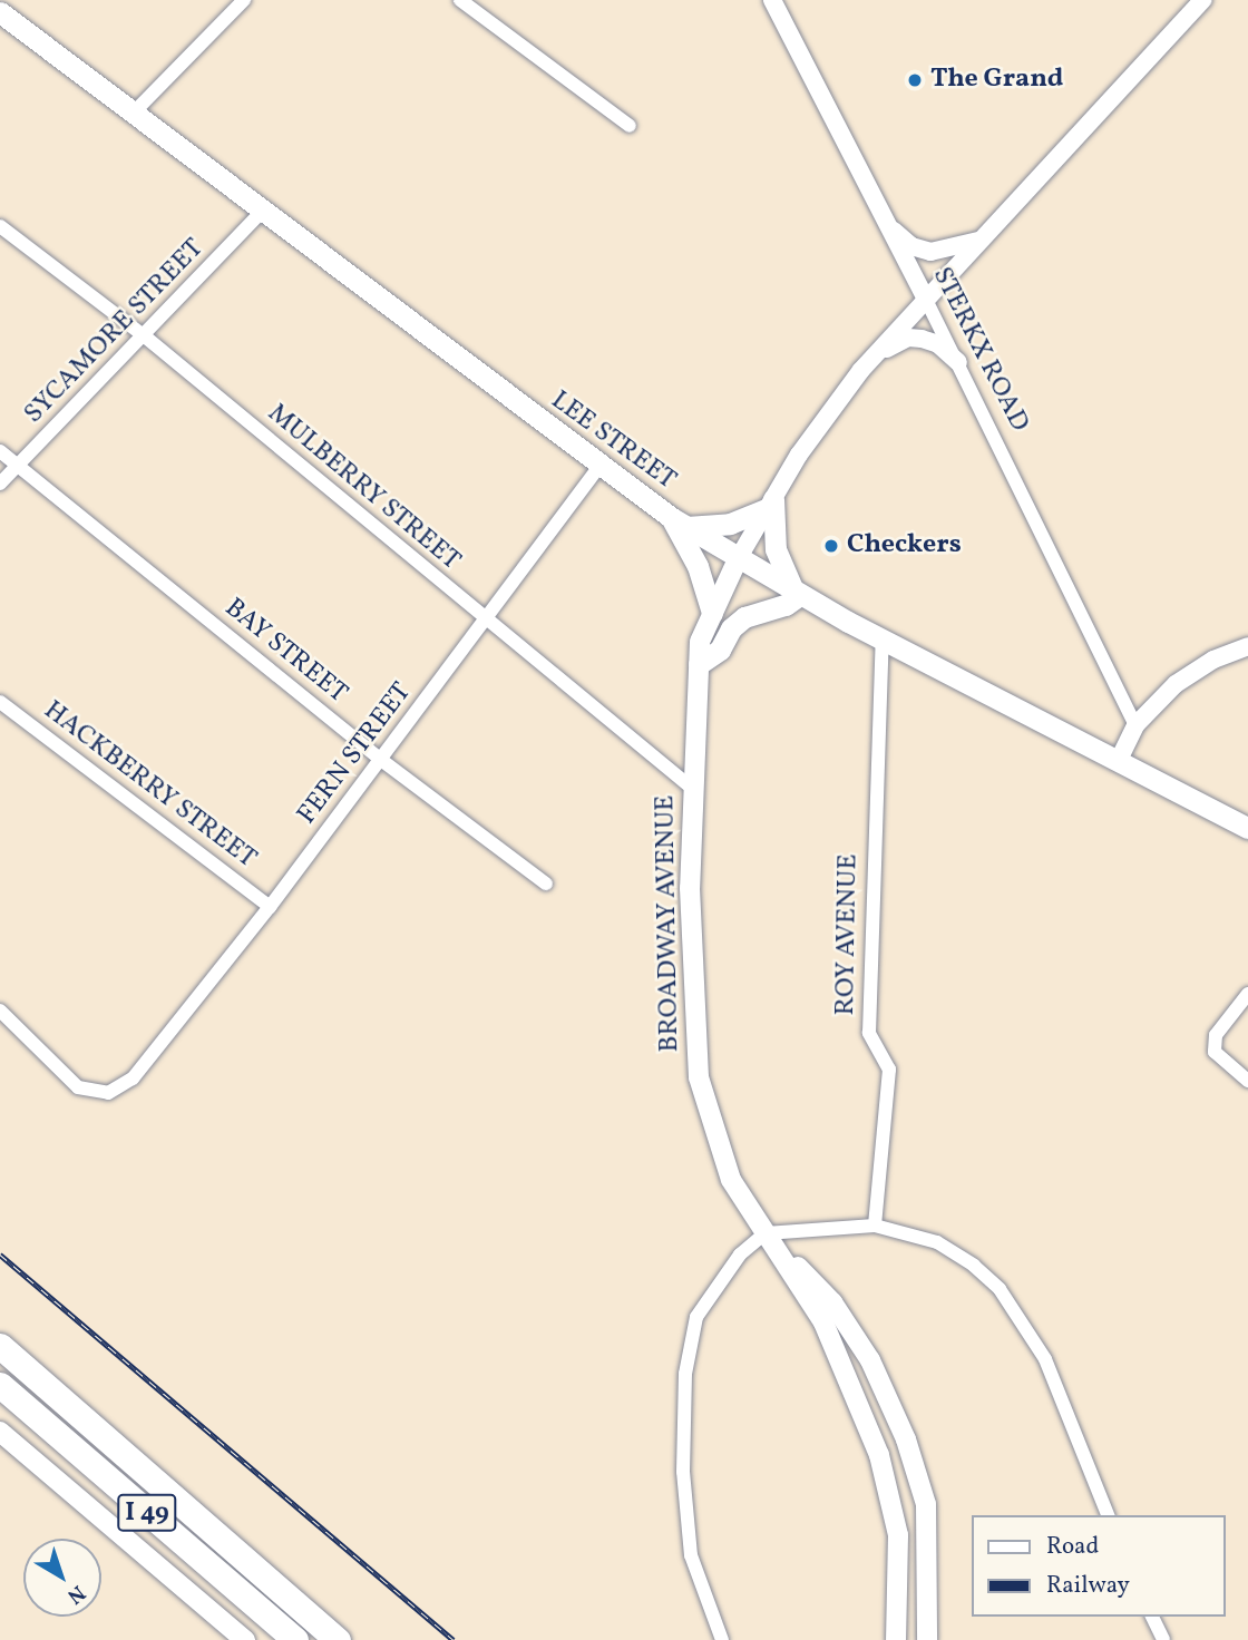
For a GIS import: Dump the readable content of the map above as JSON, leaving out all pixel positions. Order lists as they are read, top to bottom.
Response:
{
  "streets": {
    "highway": ["I 49"],
    "main road": ["LEE STREET", "BROADWAY AVENUE"],
    "street": [
      "SYCAMORE STREET",
      "STERKX ROAD",
      "MULBERRY STREET",
      "BAY STREET",
      "FERN STREET",
      "HACKBERRY STREET",
      "ROY AVENUE"
    ]
  },
  "crossings": [
    ["SYCAMORE STREET", "LEE STREET"],
    ["SYCAMORE STREET", "MULBERRY STREET"],
    ["SYCAMORE STREET", "BAY STREET"],
    ["LEE STREET", "FERN STREET"],
    ["LEE STREET", "BROADWAY AVENUE"],
    ["LEE STREET", "ROY AVENUE"],
    ["MULBERRY STREET", "FERN STREET"],
    ["MULBERRY STREET", "BROADWAY AVENUE"],
    ["BAY STREET", "FERN STREET"],
    ["FERN STREET", "HACKBERRY STREET"]
  ],
  "places": ["The Grand", "Checkers"],
  "legend": ["Road", "Railway"],
  "north": "bottom right"
}
